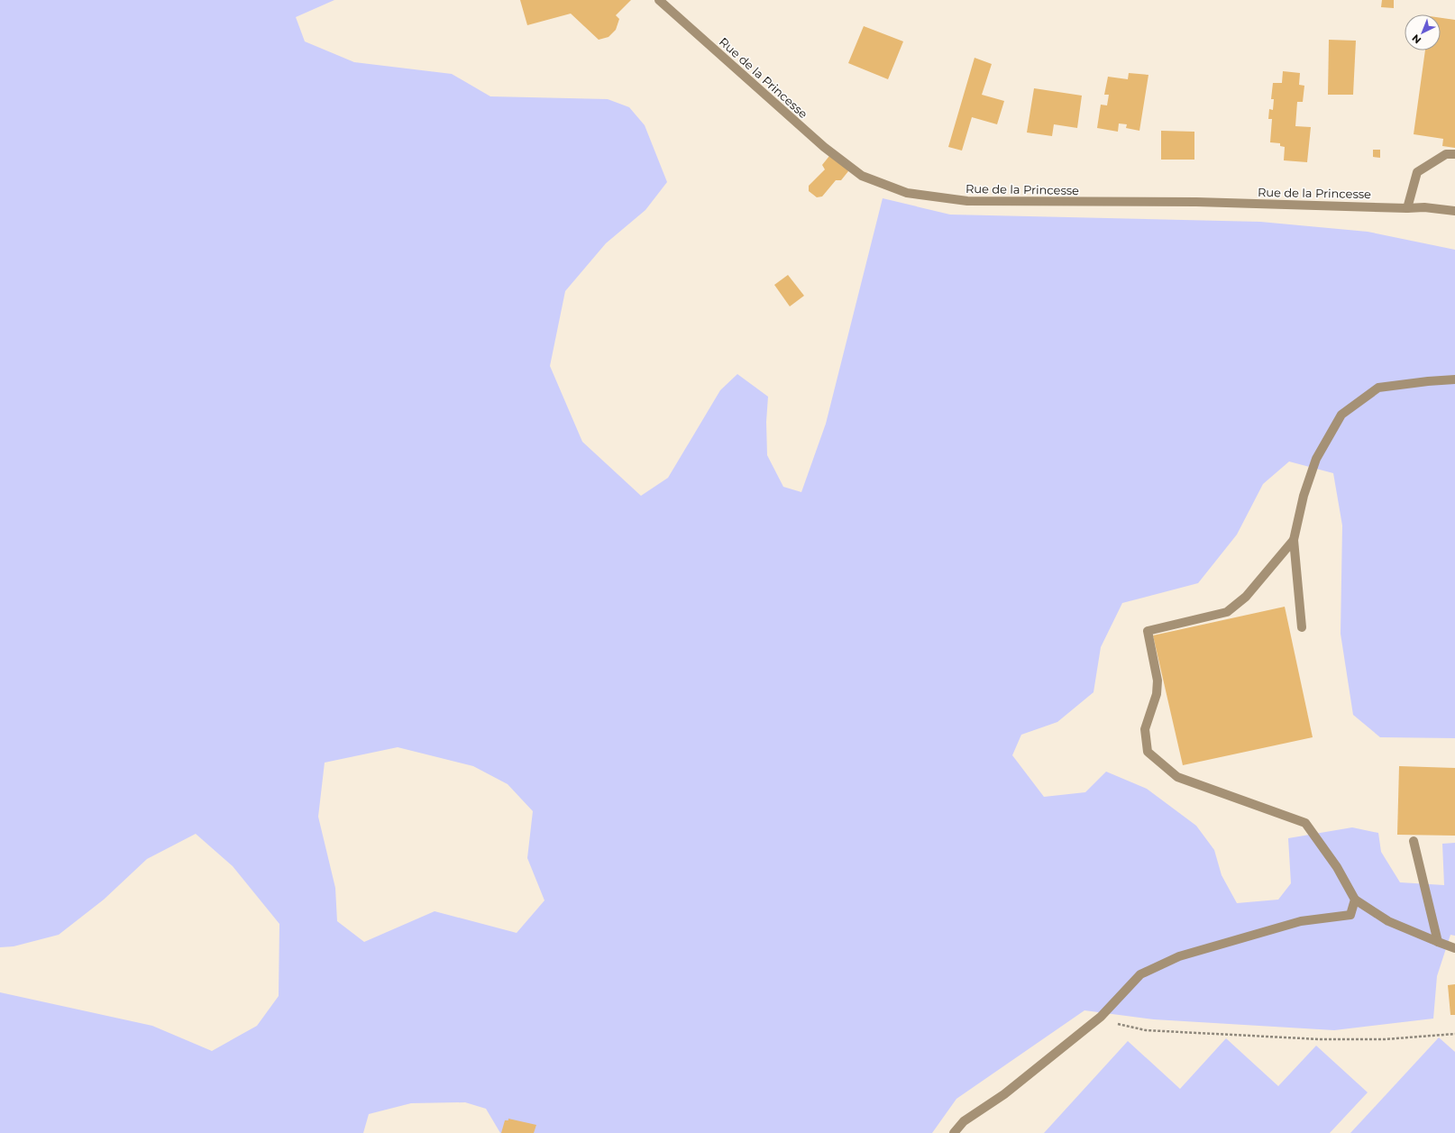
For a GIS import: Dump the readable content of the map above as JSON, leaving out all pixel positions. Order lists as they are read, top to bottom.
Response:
{
  "streets": {
    "street": ["Rue de la Princesse"]
  },
  "north": "bottom left"
}
